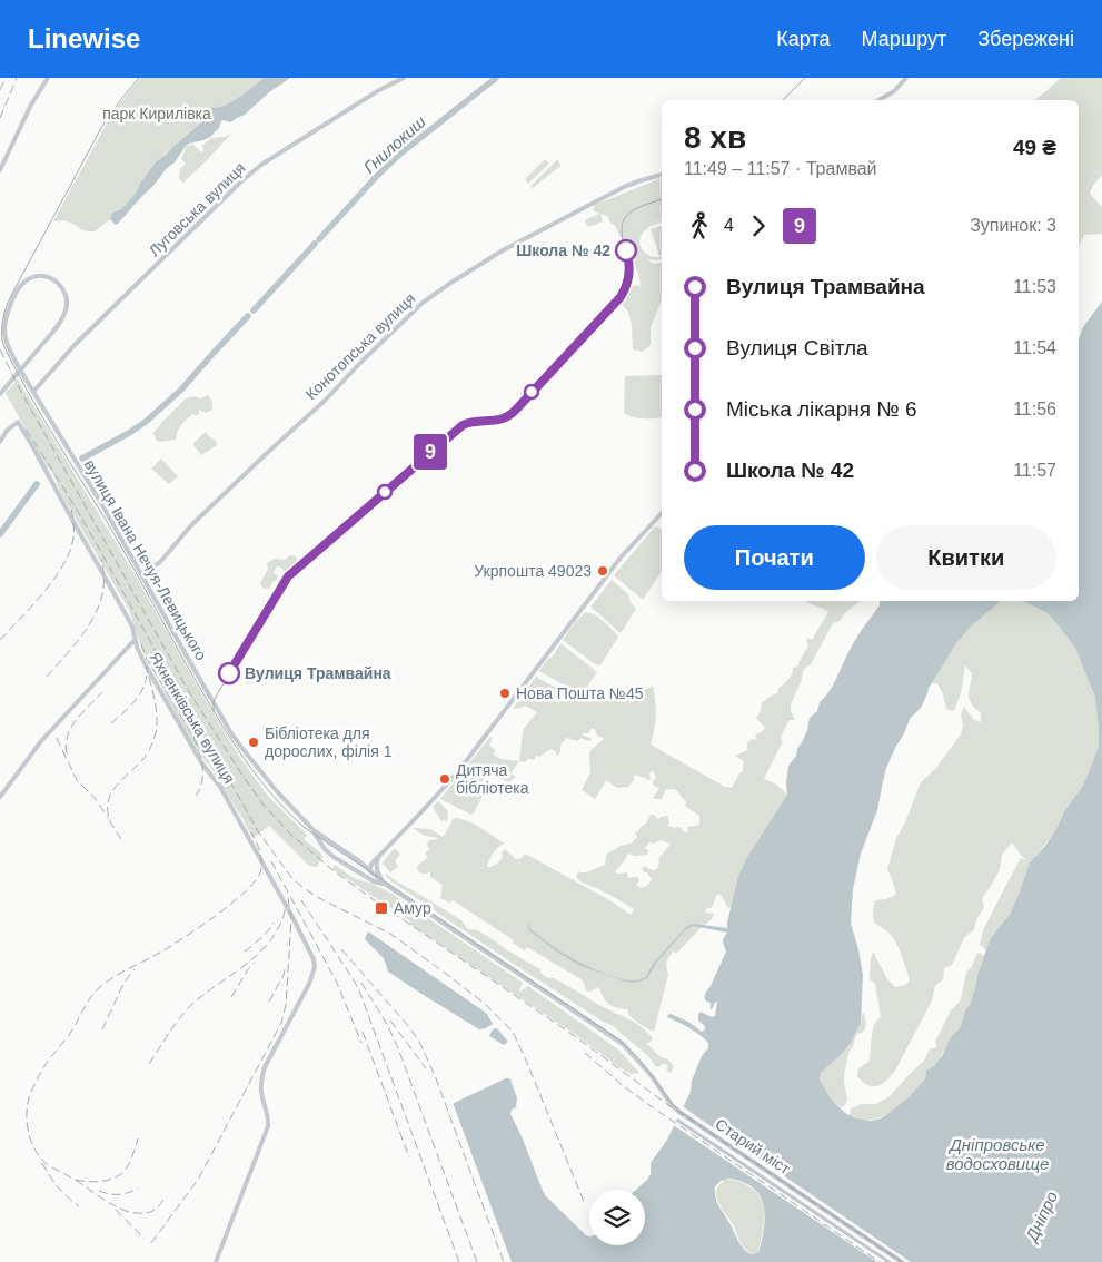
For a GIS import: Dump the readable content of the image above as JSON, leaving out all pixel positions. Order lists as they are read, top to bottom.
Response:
{
  "streets": {
    "main road": [
      "Луговська вулиця",
      "Конотопська вулиця",
      "вулиця Івана Нечуя-Левицького",
      "Яхненківська вулиця",
      "Старий міст"
    ]
  },
  "crossings": [
    ["Луговська вулиця", "вулиця Івана Нечуя-Левицького"],
    ["Конотопська вулиця", "вулиця Івана Нечуя-Левицького"],
    ["вулиця Івана Нечуя-Левицького", "Старий міст"]
  ],
  "water": ["Гнилокиш", "Дніпровське водосховище", "Дніпро"],
  "parks": ["парк Кирилівка"],
  "places": {
    "other": [
      "Школа № 42",
      "Укрпошта 49023",
      "Вулиця Трамвайна",
      "Нова Пошта №45",
      "Бiблiотека для дорослих, фiлiя 1",
      "Дитяча бібліотека"
    ],
    "transit": ["Амур"]
  },
  "lines": ["tram line 9"],
  "page": {
    "header": "Linewise",
    "nav": ["Карта", "Маршрут", "Збережені"],
    "on_map": "9",
    "heading": ["8 хв", "11:49 – 11:57 · Трамвай", "49 ₴"],
    "legs": ["4", "9", "Зупинок: 3"],
    "list": [
      {
        "name": "Вулиця Трамвайна",
        "value": "11:53"
      },
      {
        "name": "Вулиця Світла",
        "value": "11:54"
      },
      {
        "name": "Міська лікарня № 6",
        "value": "11:56"
      },
      {
        "name": "Школа № 42",
        "value": "11:57"
      }
    ],
    "buttons": ["Почати", "Квитки"]
  }
}
